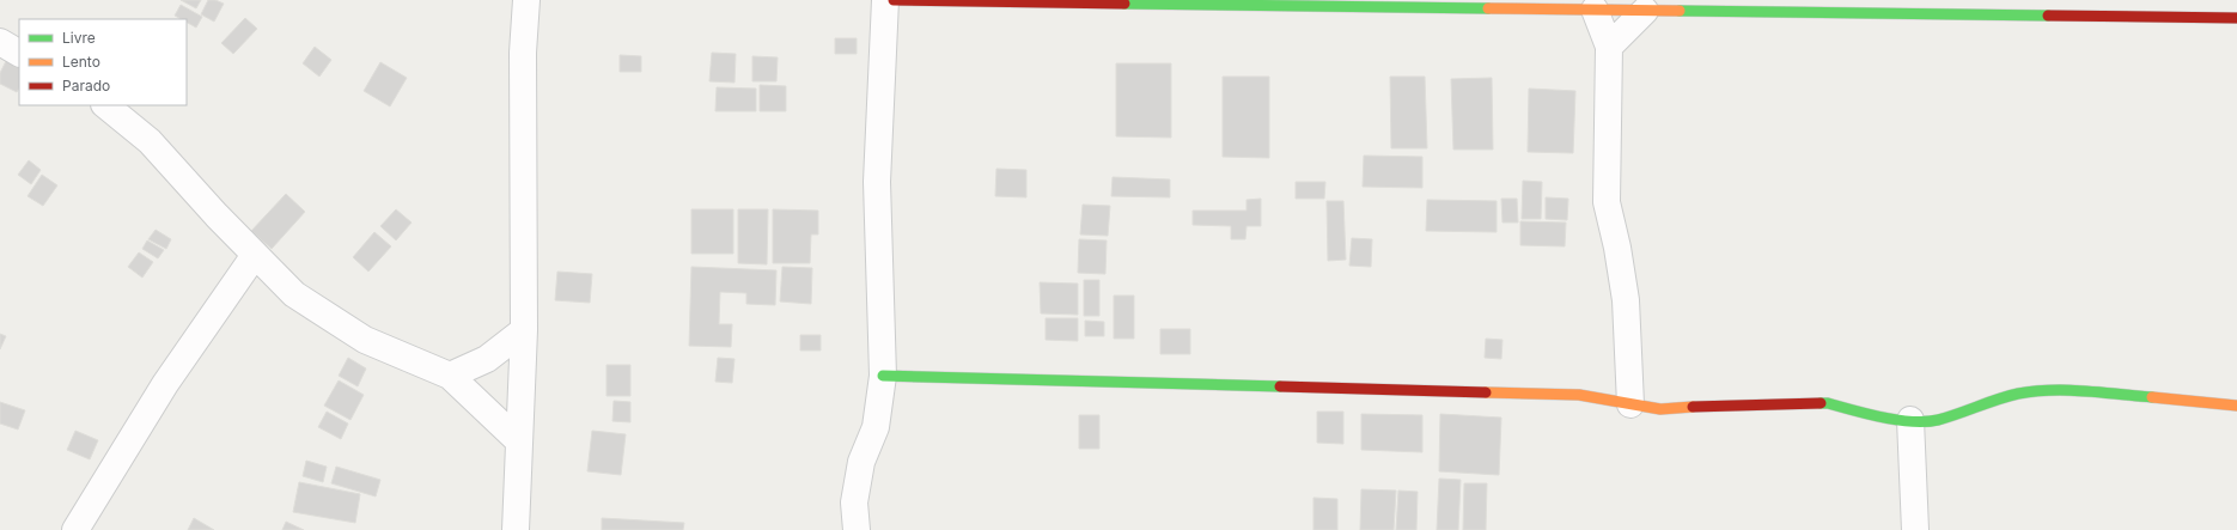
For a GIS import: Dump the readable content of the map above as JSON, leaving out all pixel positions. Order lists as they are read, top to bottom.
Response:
{
  "legend": ["Livre", "Lento", "Parado"]
}
